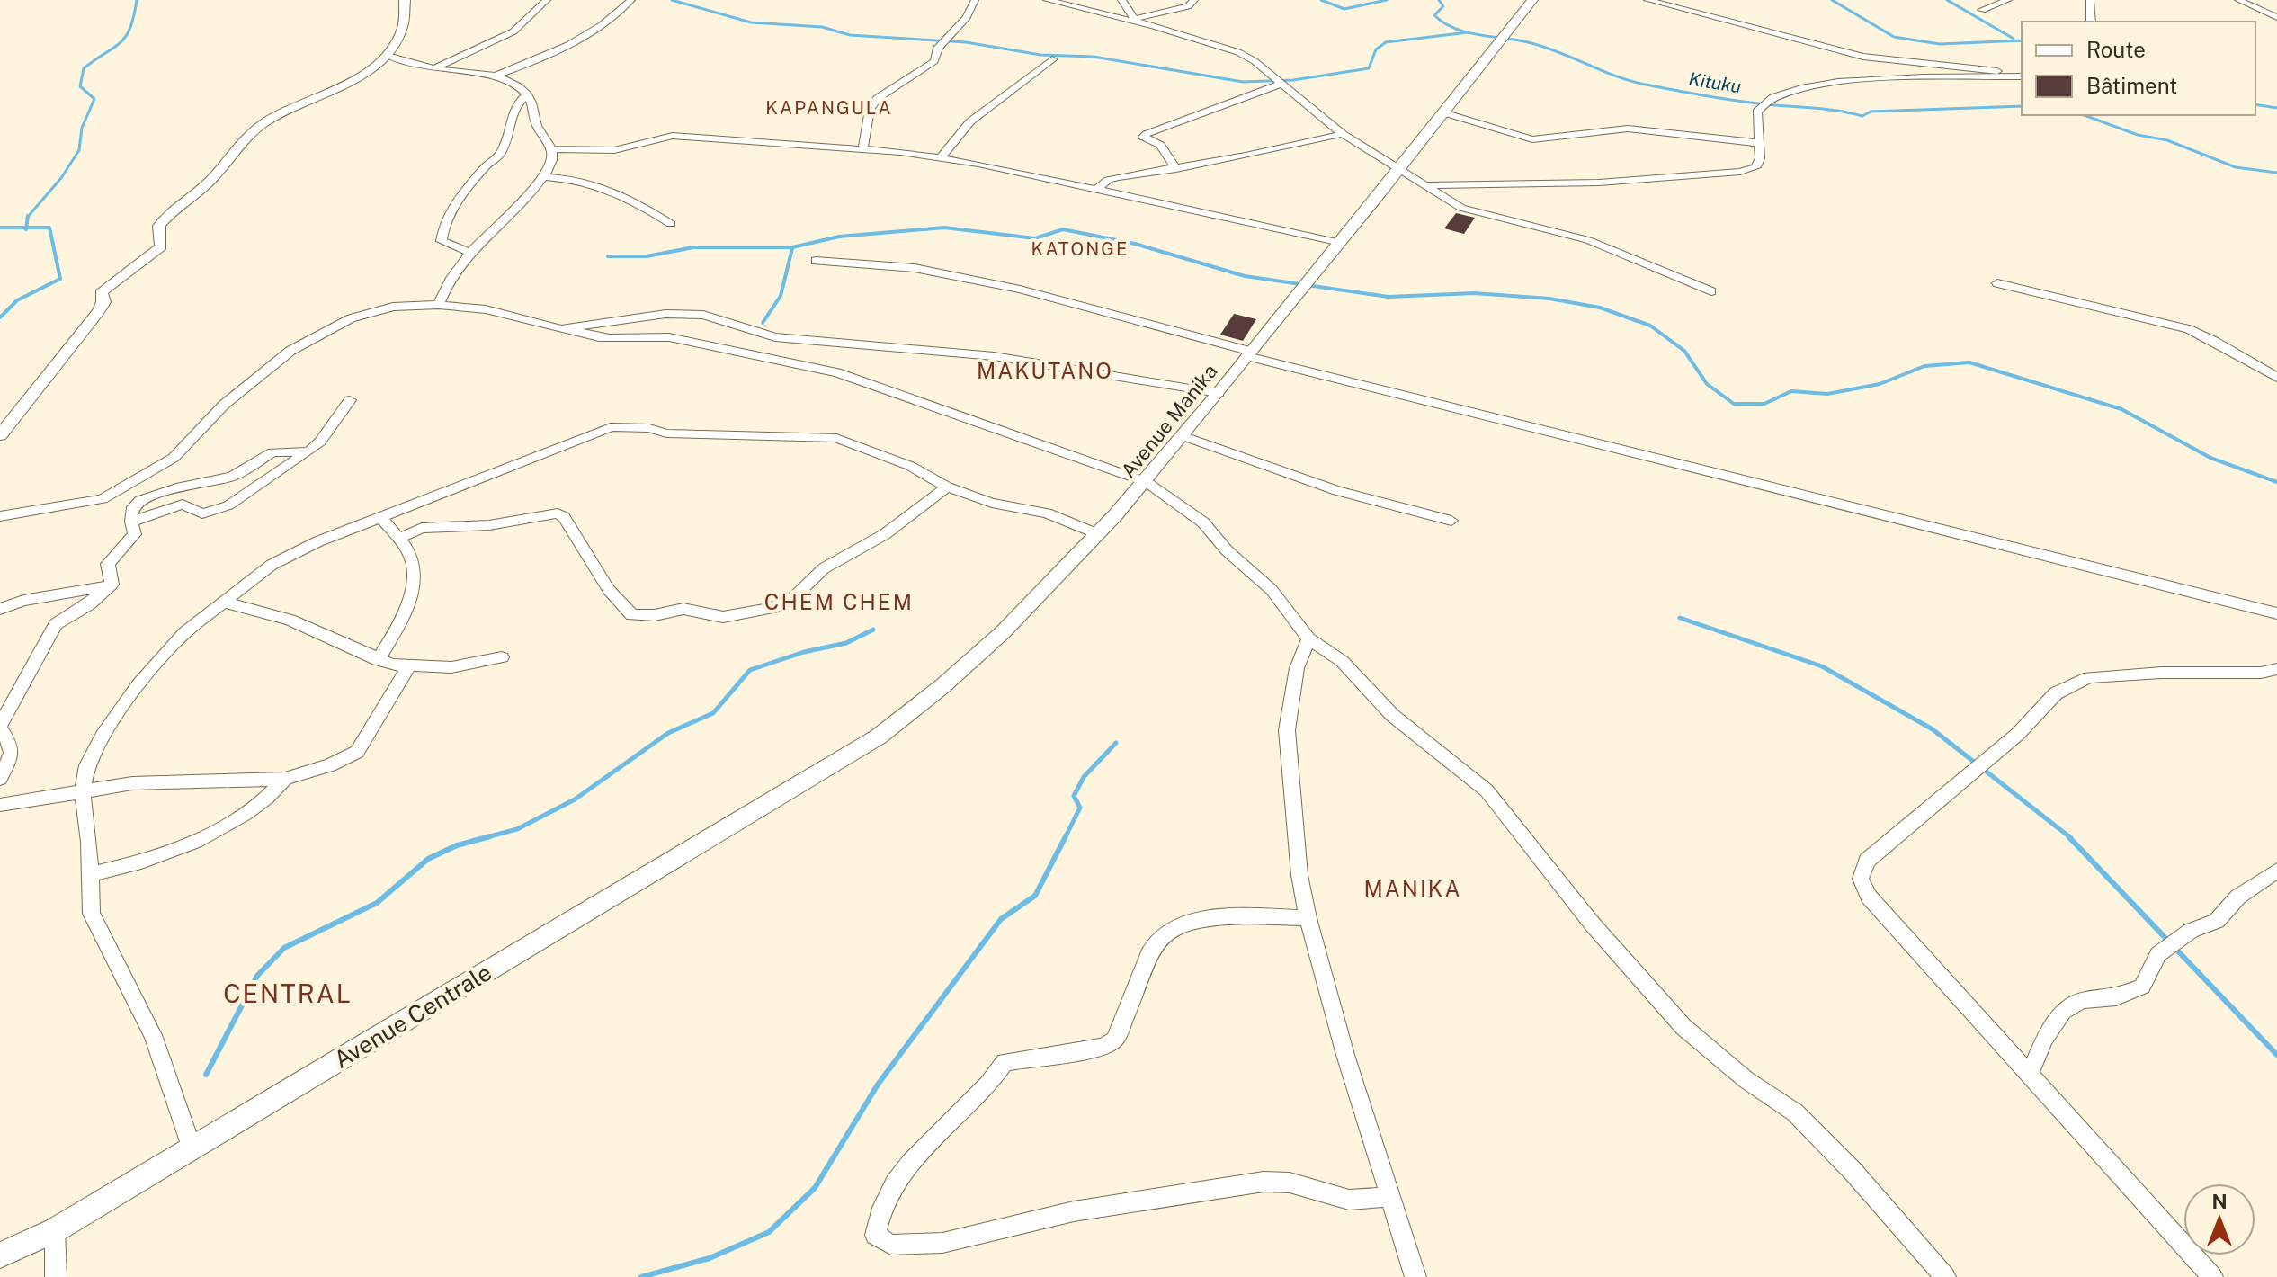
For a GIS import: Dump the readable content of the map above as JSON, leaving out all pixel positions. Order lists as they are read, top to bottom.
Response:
{
  "streets": {
    "street": ["Avenue Manika", "Avenue Centrale"]
  },
  "crossings": [
    ["Avenue Manika", "Avenue Centrale"]
  ],
  "districts": [
    "KAPANGULA",
    "KATONGE",
    "MAKUTANO",
    "CHEM CHEM",
    "MANIKA",
    "CENTRAL"
  ],
  "water": ["Kituku"],
  "legend": ["Route", "Bâtiment"],
  "north": "top"
}
